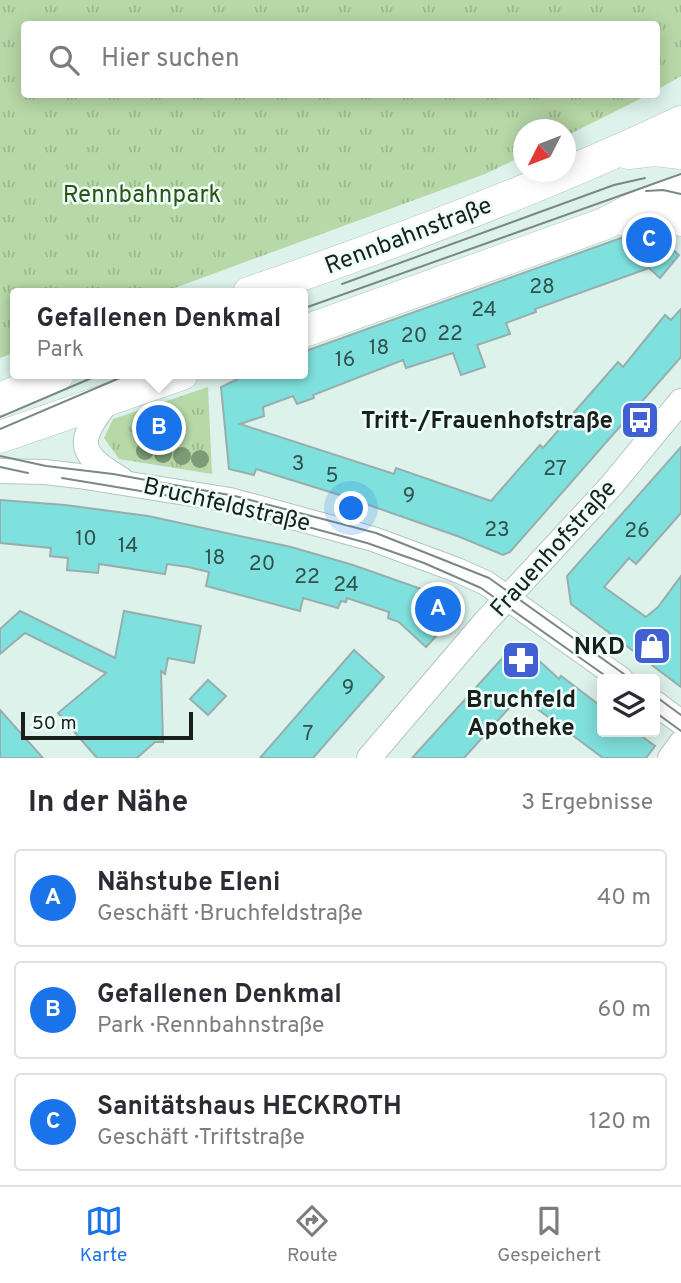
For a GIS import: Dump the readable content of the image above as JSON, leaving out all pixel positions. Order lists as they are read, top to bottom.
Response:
{
  "streets": {
    "main road": ["Rennbahnstraße"],
    "street": ["Bruchfeldstraße", "Frauenhofstraße"]
  },
  "crossings": [
    ["Bruchfeldstraße", "Frauenhofstraße"]
  ],
  "parks": ["Rennbahnpark"],
  "places": {
    "bus stop": ["Trift-/Frauenhofstraße"],
    "shop": ["NKD"],
    "pharmacy": ["Bruchfeld Apotheke"]
  },
  "house_numbers": [
    "28",
    "24",
    "22",
    "20",
    "18",
    "16",
    "3",
    "27",
    "5",
    "9",
    "23",
    "26",
    "10",
    "14",
    "18",
    "20",
    "22",
    "24",
    "9",
    "7"
  ],
  "scale_bar": "50 m",
  "north": "bottom left",
  "page": {
    "search": "Hier suchen",
    "pins": ["C", "B", "A"],
    "popup": ["Gefallenen Denkmal", "Park"],
    "scale": "50 m",
    "heading": ["In der Nähe", "3 Ergebnisse"],
    "list": [
      {
        "mark": "A",
        "name": "Nähstube Eleni",
        "note": "Geschäft · Bruchfeldstraße",
        "value": "40 m"
      },
      {
        "mark": "B",
        "name": "Gefallenen Denkmal",
        "note": "Park · Rennbahnstraße",
        "value": "60 m"
      },
      {
        "mark": "C",
        "name": "Sanitätshaus HECKROTH",
        "note": "Geschäft · Triftstraße",
        "value": "120 m"
      }
    ],
    "nav": ["Karte", "Route", "Gespeichert"]
  }
}
